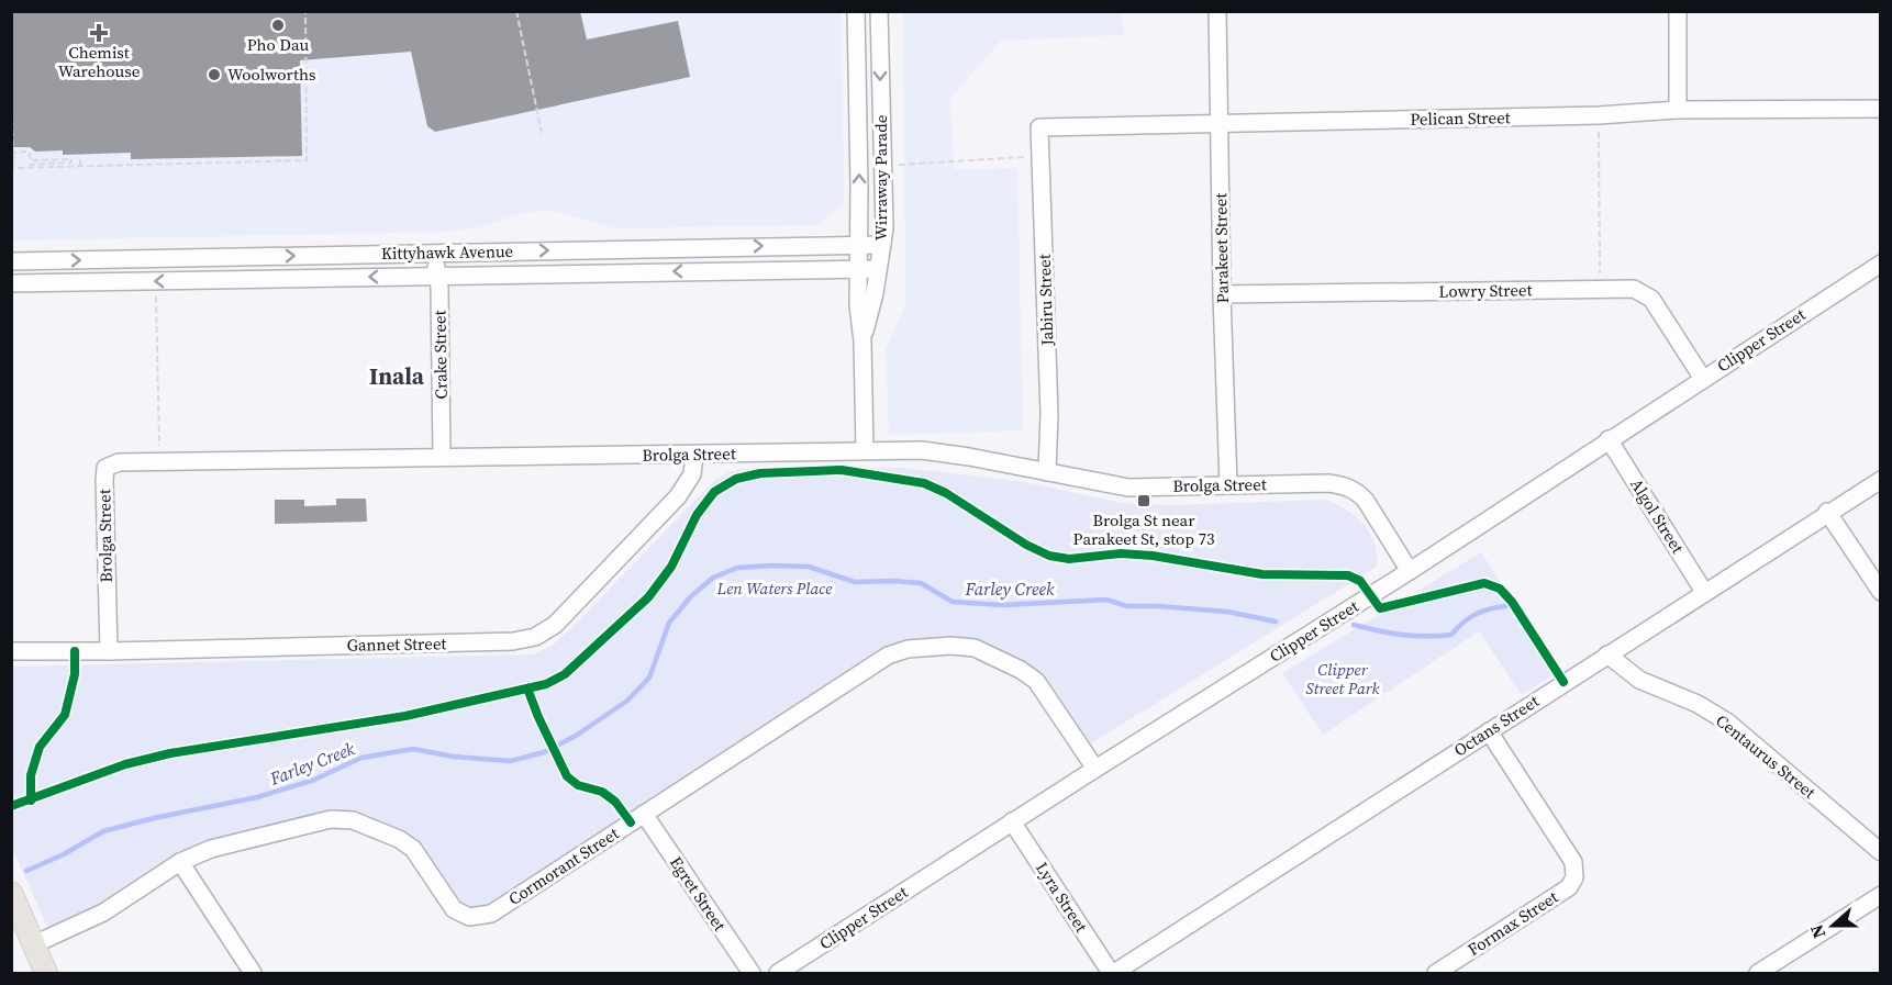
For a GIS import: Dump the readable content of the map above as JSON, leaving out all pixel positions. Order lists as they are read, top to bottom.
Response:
{
  "streets": {
    "street": [
      "Pelican Street",
      "Wirraway Parade",
      "Parakeet Street",
      "Kittyhawk Avenue",
      "Lowry Street",
      "Jabiru Street",
      "Clipper Street",
      "Crake Street",
      "Brolga Street",
      "Algol Street",
      "Gannet Street",
      "Octans Street",
      "Centaurus Street",
      "Cormorant Street",
      "Egret Street",
      "Lyra Street",
      "Formax Street"
    ]
  },
  "crossings": [
    ["Pelican Street", "Parakeet Street"],
    ["Pelican Street", "Jabiru Street"],
    ["Wirraway Parade", "Kittyhawk Avenue"],
    ["Wirraway Parade", "Brolga Street"],
    ["Parakeet Street", "Lowry Street"],
    ["Parakeet Street", "Brolga Street"],
    ["Kittyhawk Avenue", "Crake Street"],
    ["Lowry Street", "Clipper Street"],
    ["Jabiru Street", "Brolga Street"],
    ["Clipper Street", "Brolga Street"],
    ["Clipper Street", "Algol Street"],
    ["Clipper Street", "Cormorant Street"],
    ["Clipper Street", "Lyra Street"],
    ["Crake Street", "Brolga Street"],
    ["Brolga Street", "Gannet Street"],
    ["Algol Street", "Octans Street"],
    ["Octans Street", "Centaurus Street"],
    ["Octans Street", "Lyra Street"],
    ["Octans Street", "Formax Street"],
    ["Cormorant Street", "Egret Street"]
  ],
  "districts": ["Inala"],
  "water": ["Farley Creek"],
  "parks": ["Len Waters Place", "Clipper Street Park"],
  "places": {
    "other": ["Pho Dau", "Woolworths"],
    "health": ["Chemist Warehouse"],
    "transit": ["Brolga St near Parakeet St, stop 73"]
  },
  "north": "left"
}
